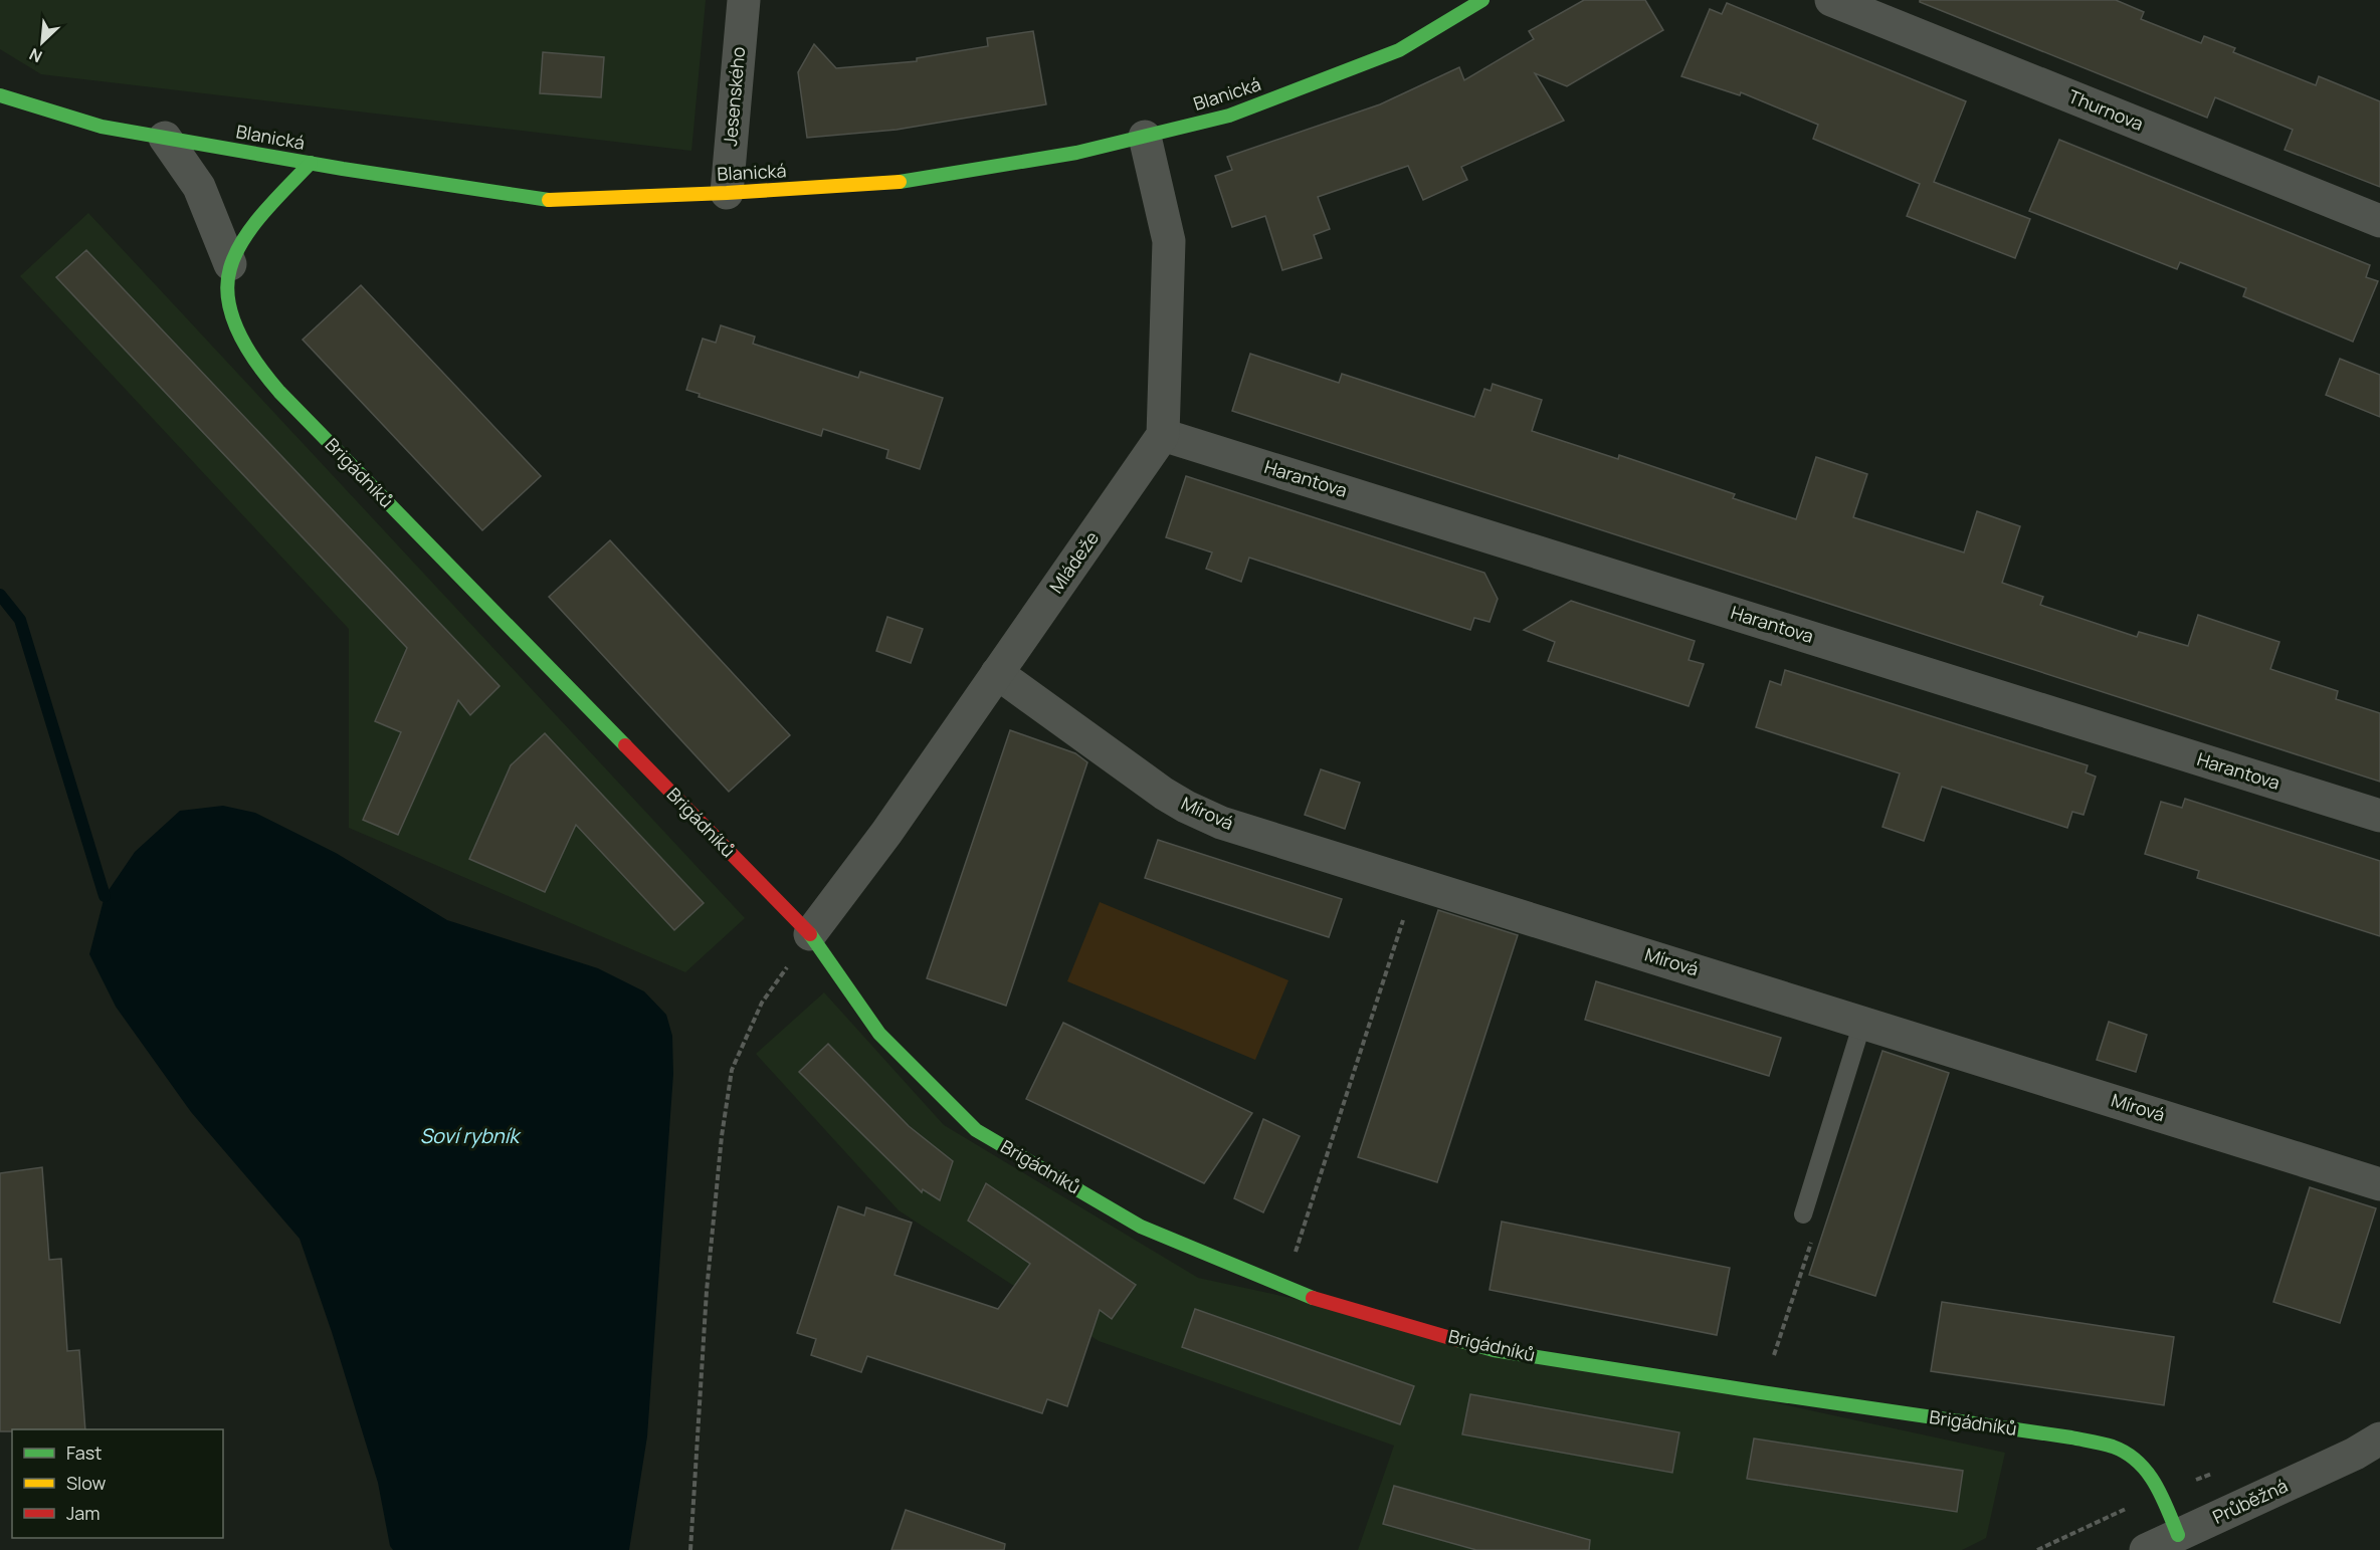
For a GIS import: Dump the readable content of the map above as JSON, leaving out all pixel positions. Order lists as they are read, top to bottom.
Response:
{
  "streets": {
    "street": [
      "Blanická",
      "Jesenského",
      "Thurnova",
      "Brigádníků",
      "Harantova",
      "Mládeže",
      "Mírová",
      "Průběžná"
    ]
  },
  "crossings": [
    ["Blanická", "Jesenského"],
    ["Blanická", "Brigádníků"],
    ["Brigádníků", "Mládeže"],
    ["Brigádníků", "Průběžná"],
    ["Harantova", "Mládeže"],
    ["Mládeže", "Mírová"]
  ],
  "water": ["Soví rybník"],
  "legend": ["Fast", "Slow", "Jam"],
  "north": "bottom left"
}
